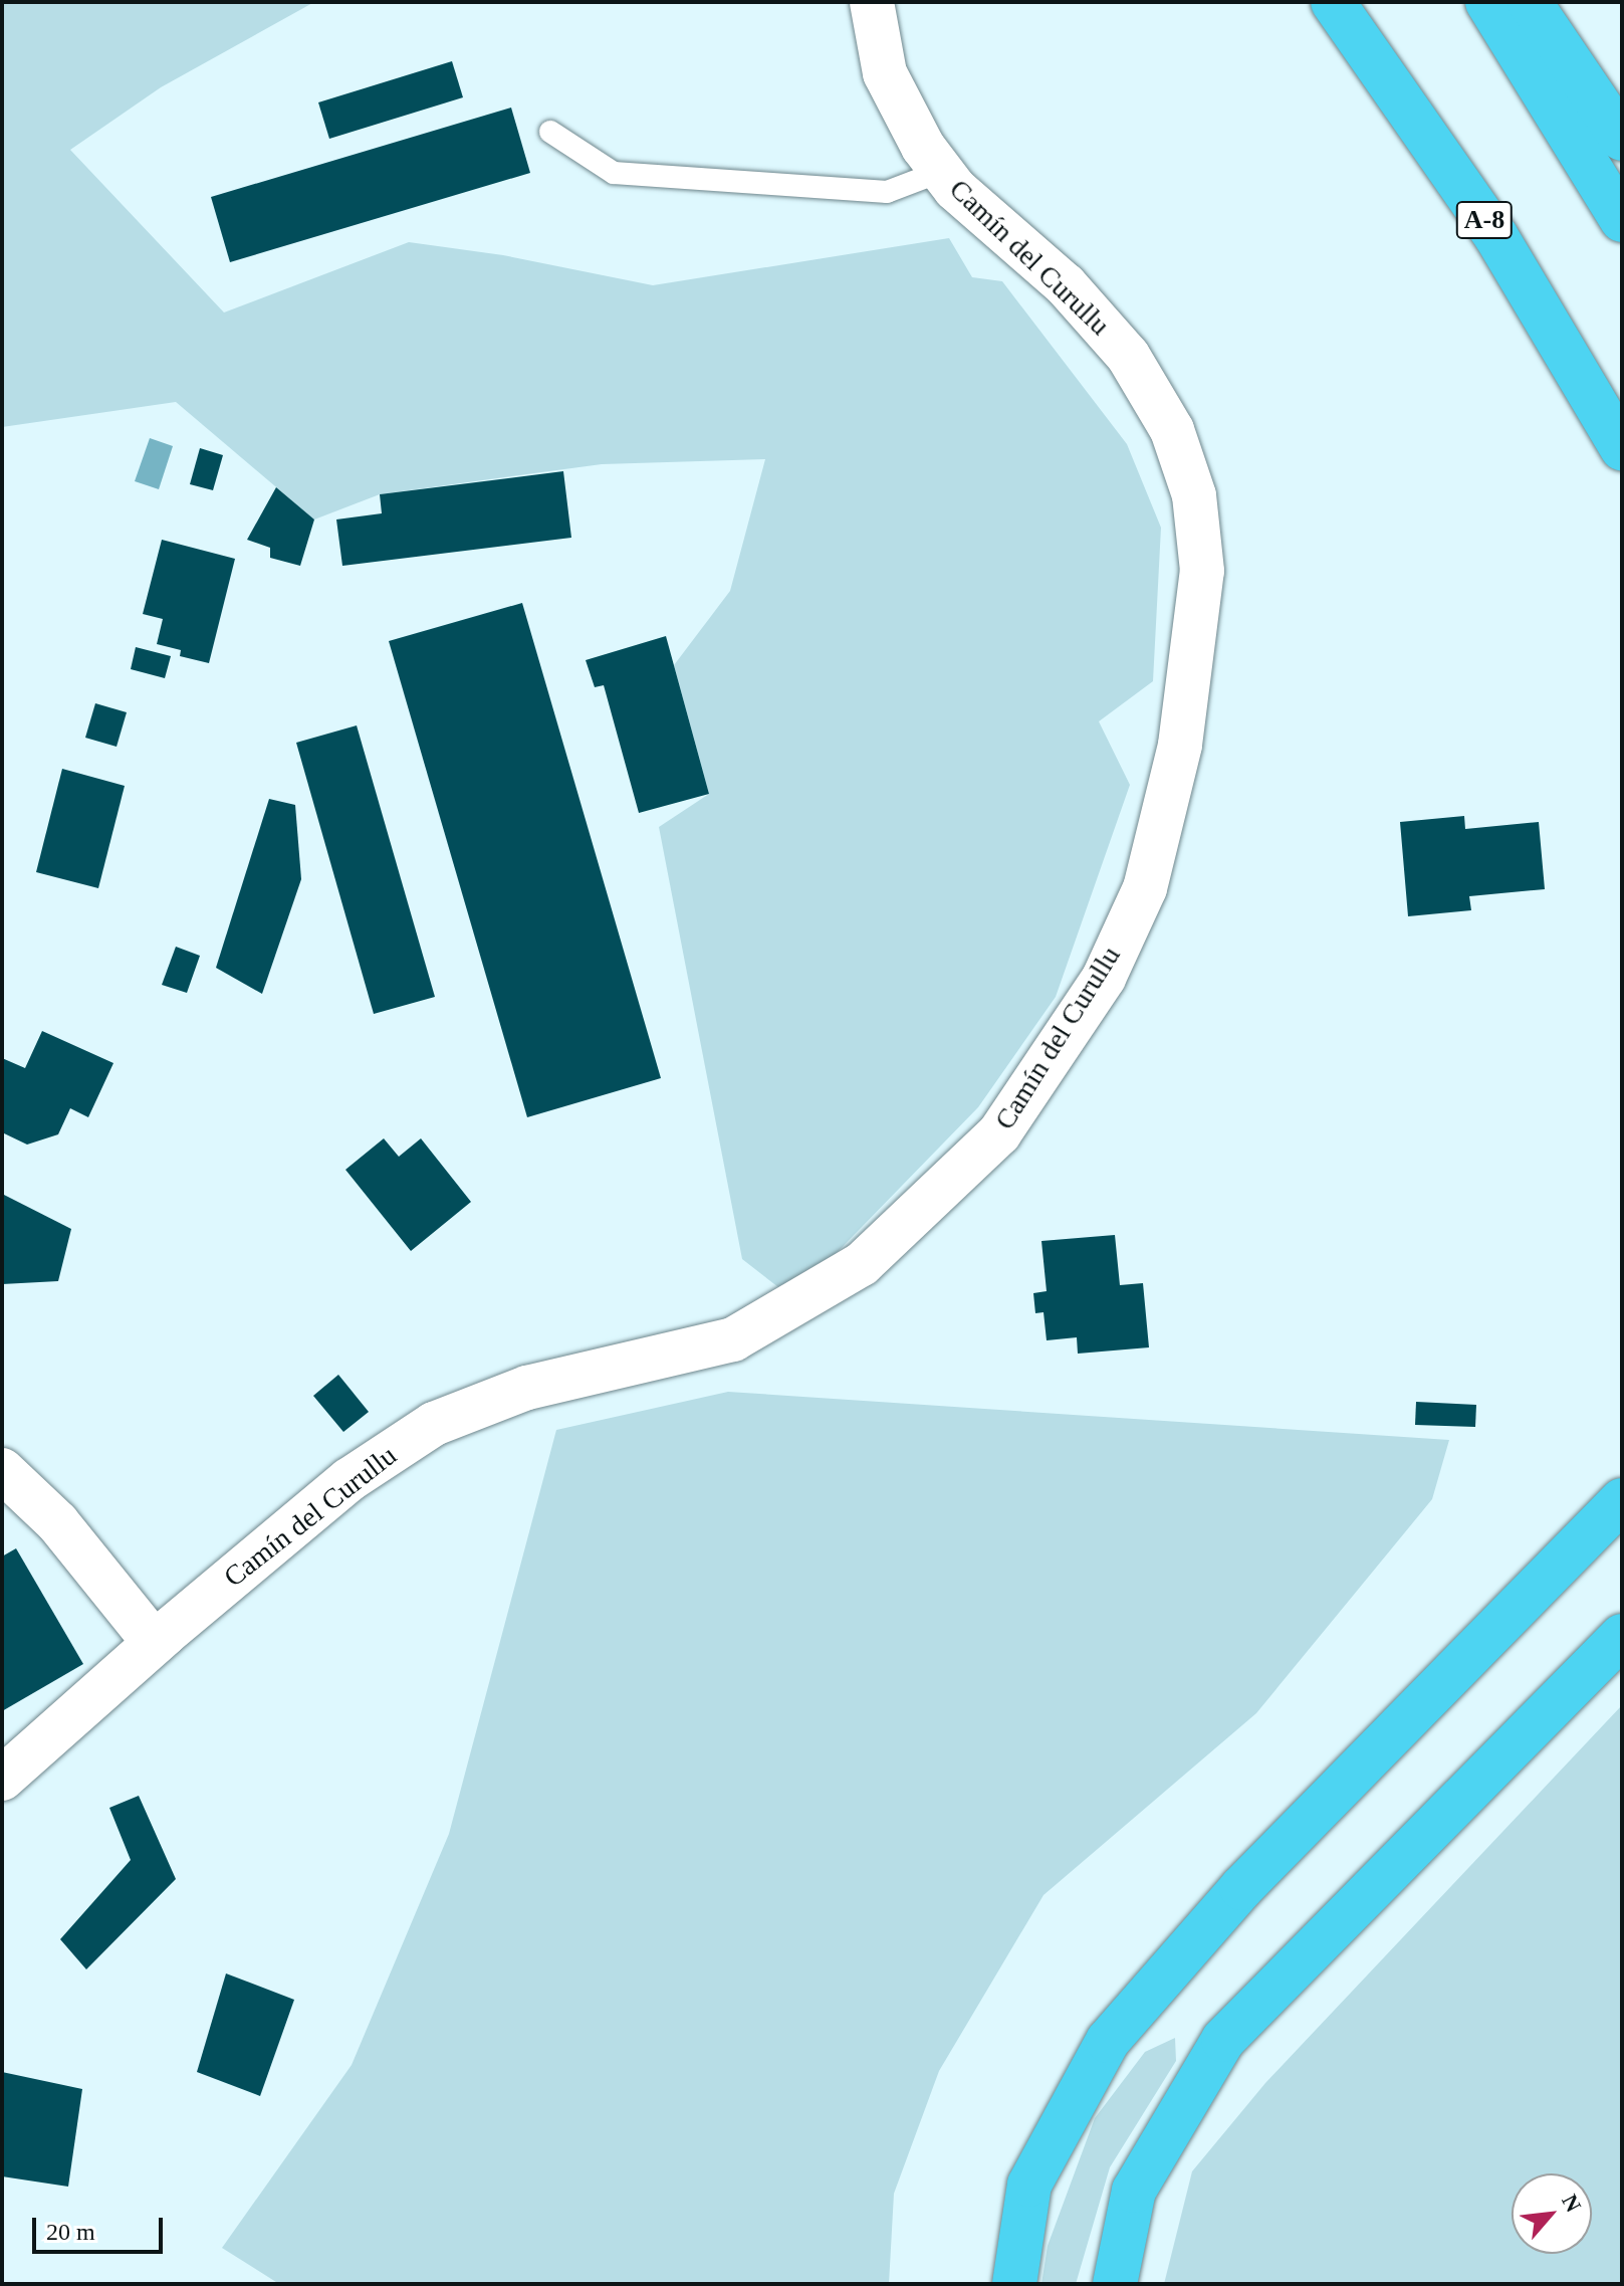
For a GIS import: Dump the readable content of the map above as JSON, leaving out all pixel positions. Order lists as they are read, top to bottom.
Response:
{
  "streets": {
    "highway": ["A-8"],
    "street": ["Camín del Curullu"]
  },
  "scale_bar": "20 m",
  "north": "top right"
}
